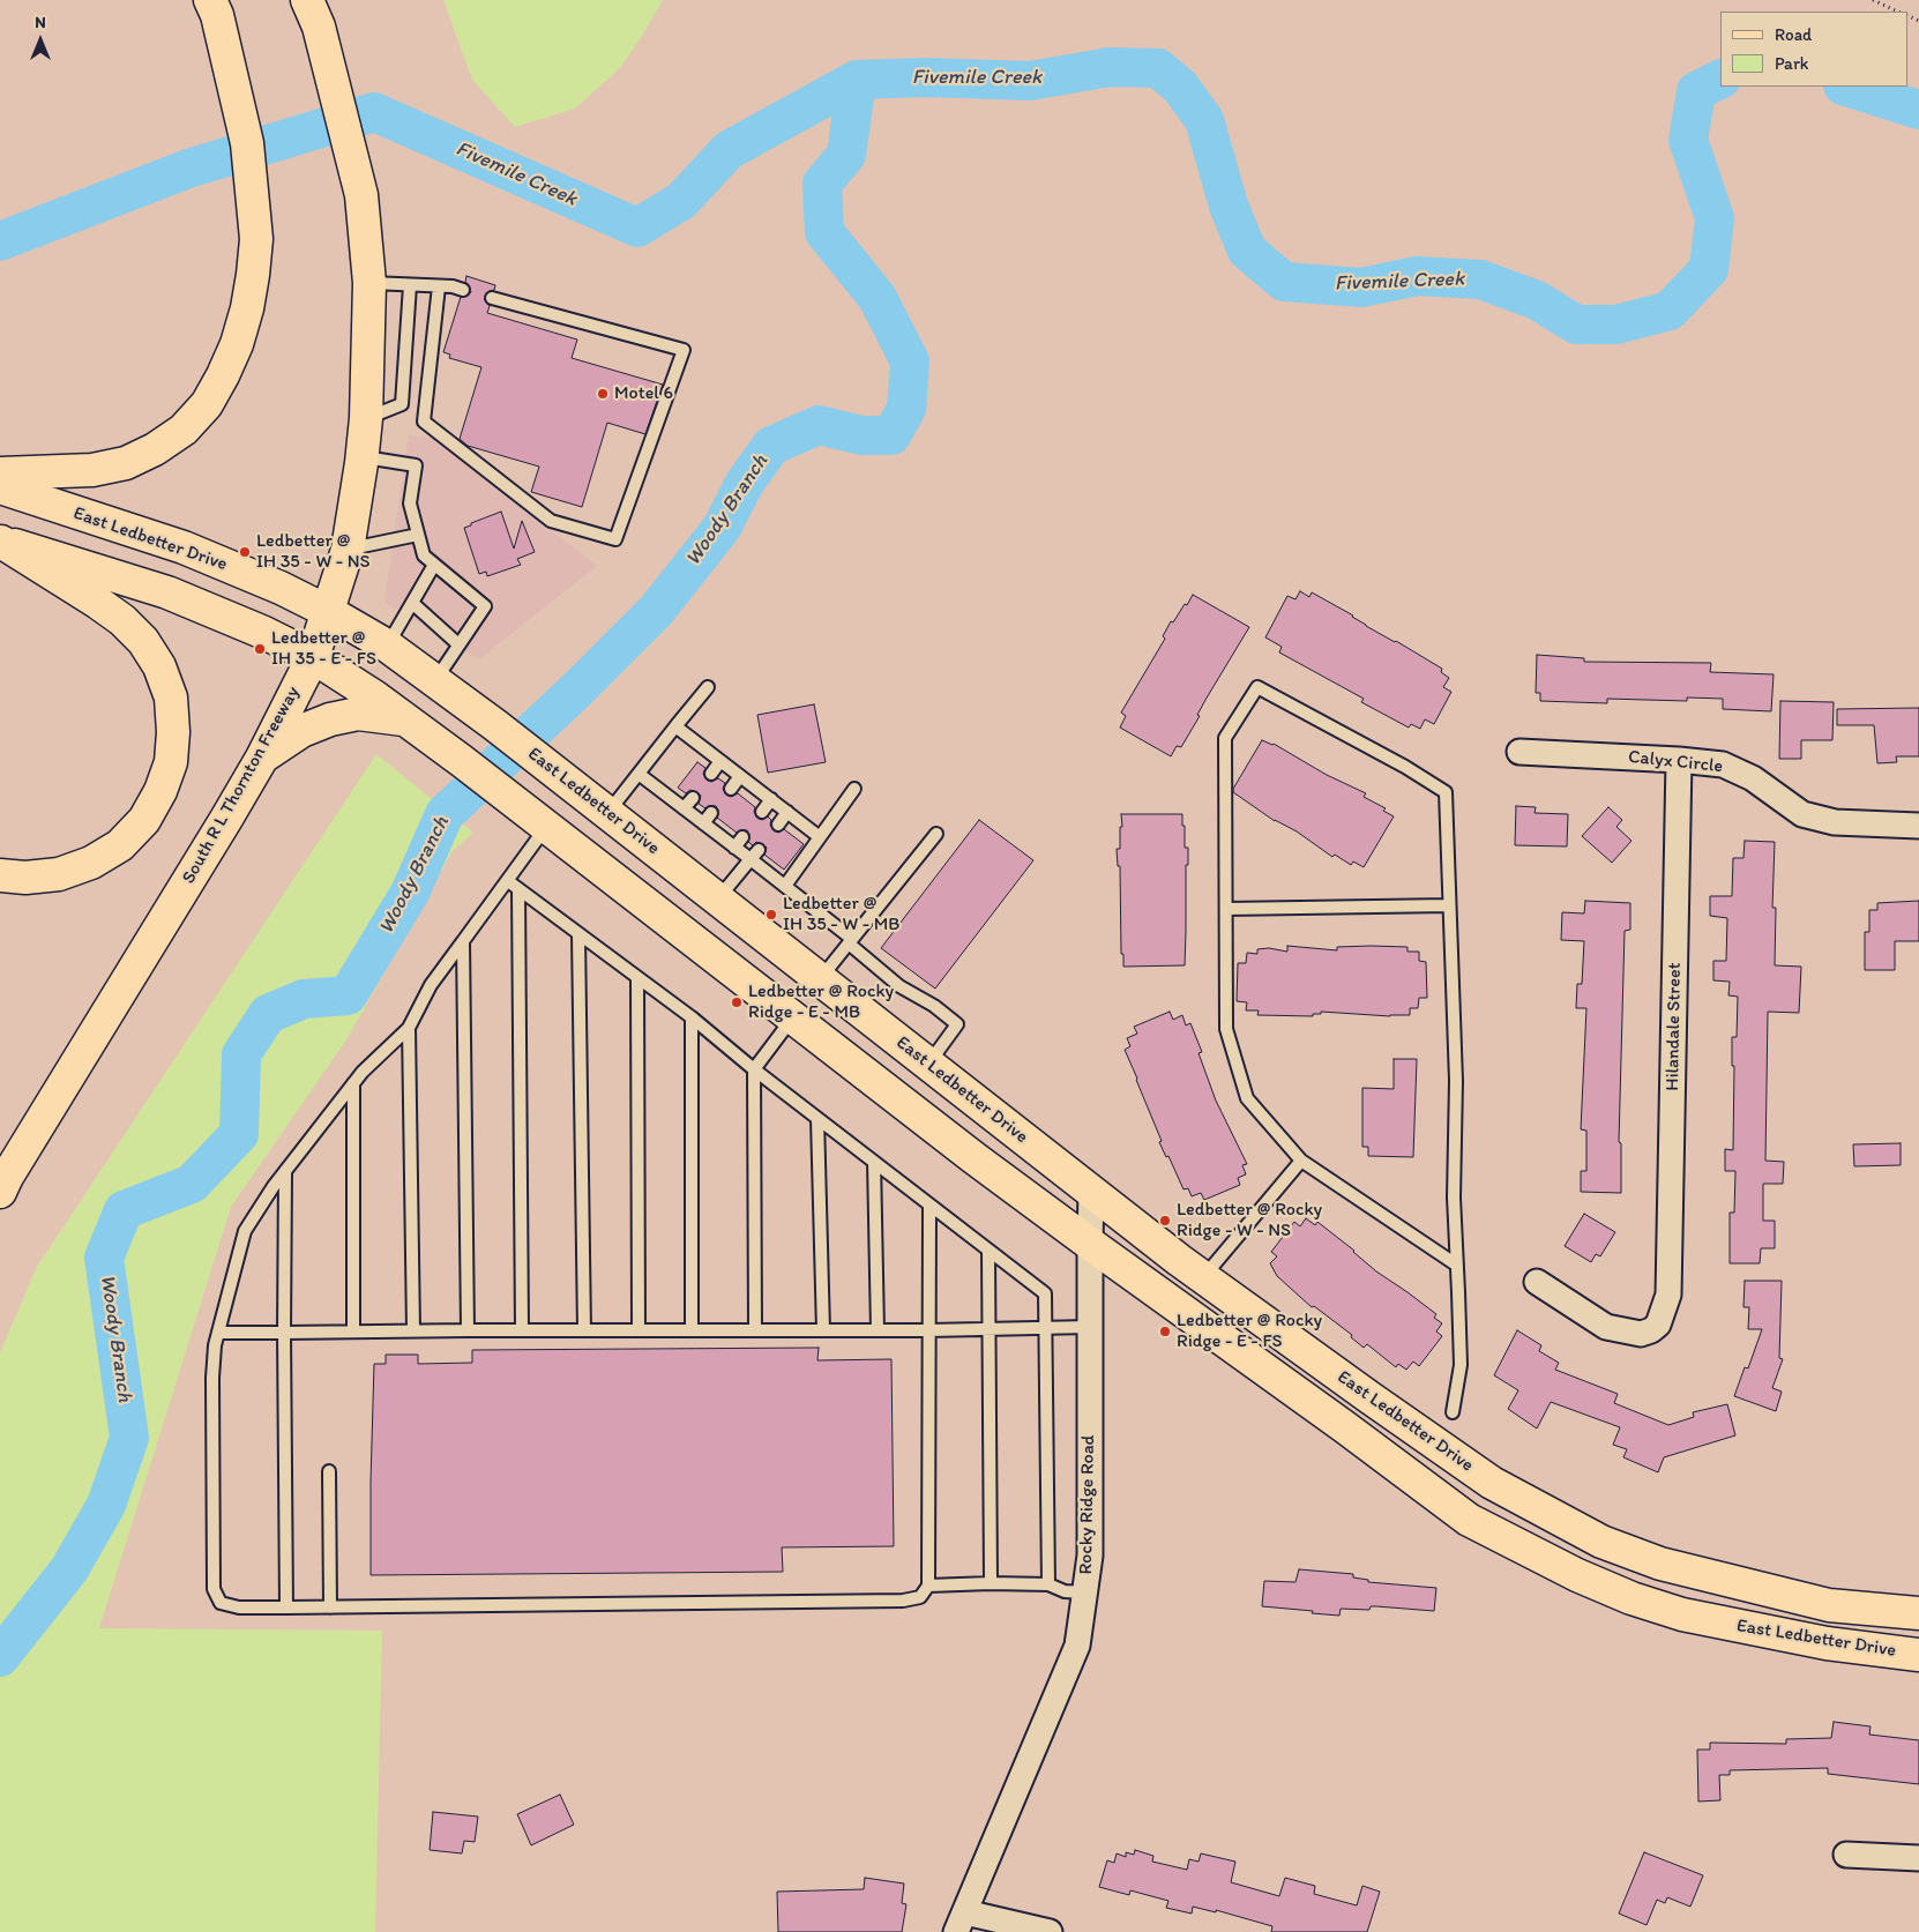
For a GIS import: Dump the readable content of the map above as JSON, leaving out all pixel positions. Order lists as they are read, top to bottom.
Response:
{
  "streets": {
    "main road": ["East Ledbetter Drive", "South R L Thornton Freeway"],
    "street": ["Calyx Circle", "Hilandale Street", "Rocky Ridge Road"]
  },
  "crossings": [
    ["East Ledbetter Drive", "South R L Thornton Freeway"],
    ["East Ledbetter Drive", "Rocky Ridge Road"],
    ["Calyx Circle", "Hilandale Street"]
  ],
  "water": ["Fivemile Creek", "Woody Branch"],
  "places": [
    "Motel 6",
    "Ledbetter @ IH 35 - W - NS",
    "Ledbetter @ IH 35 - E - FS",
    "Ledbetter @ IH 35 - W - MB",
    "Ledbetter @ Rocky Ridge - E - MB",
    "Ledbetter @ Rocky Ridge - W - NS",
    "Ledbetter @ Rocky Ridge - E - FS"
  ],
  "legend": ["Road", "Park"],
  "north": "top"
}
